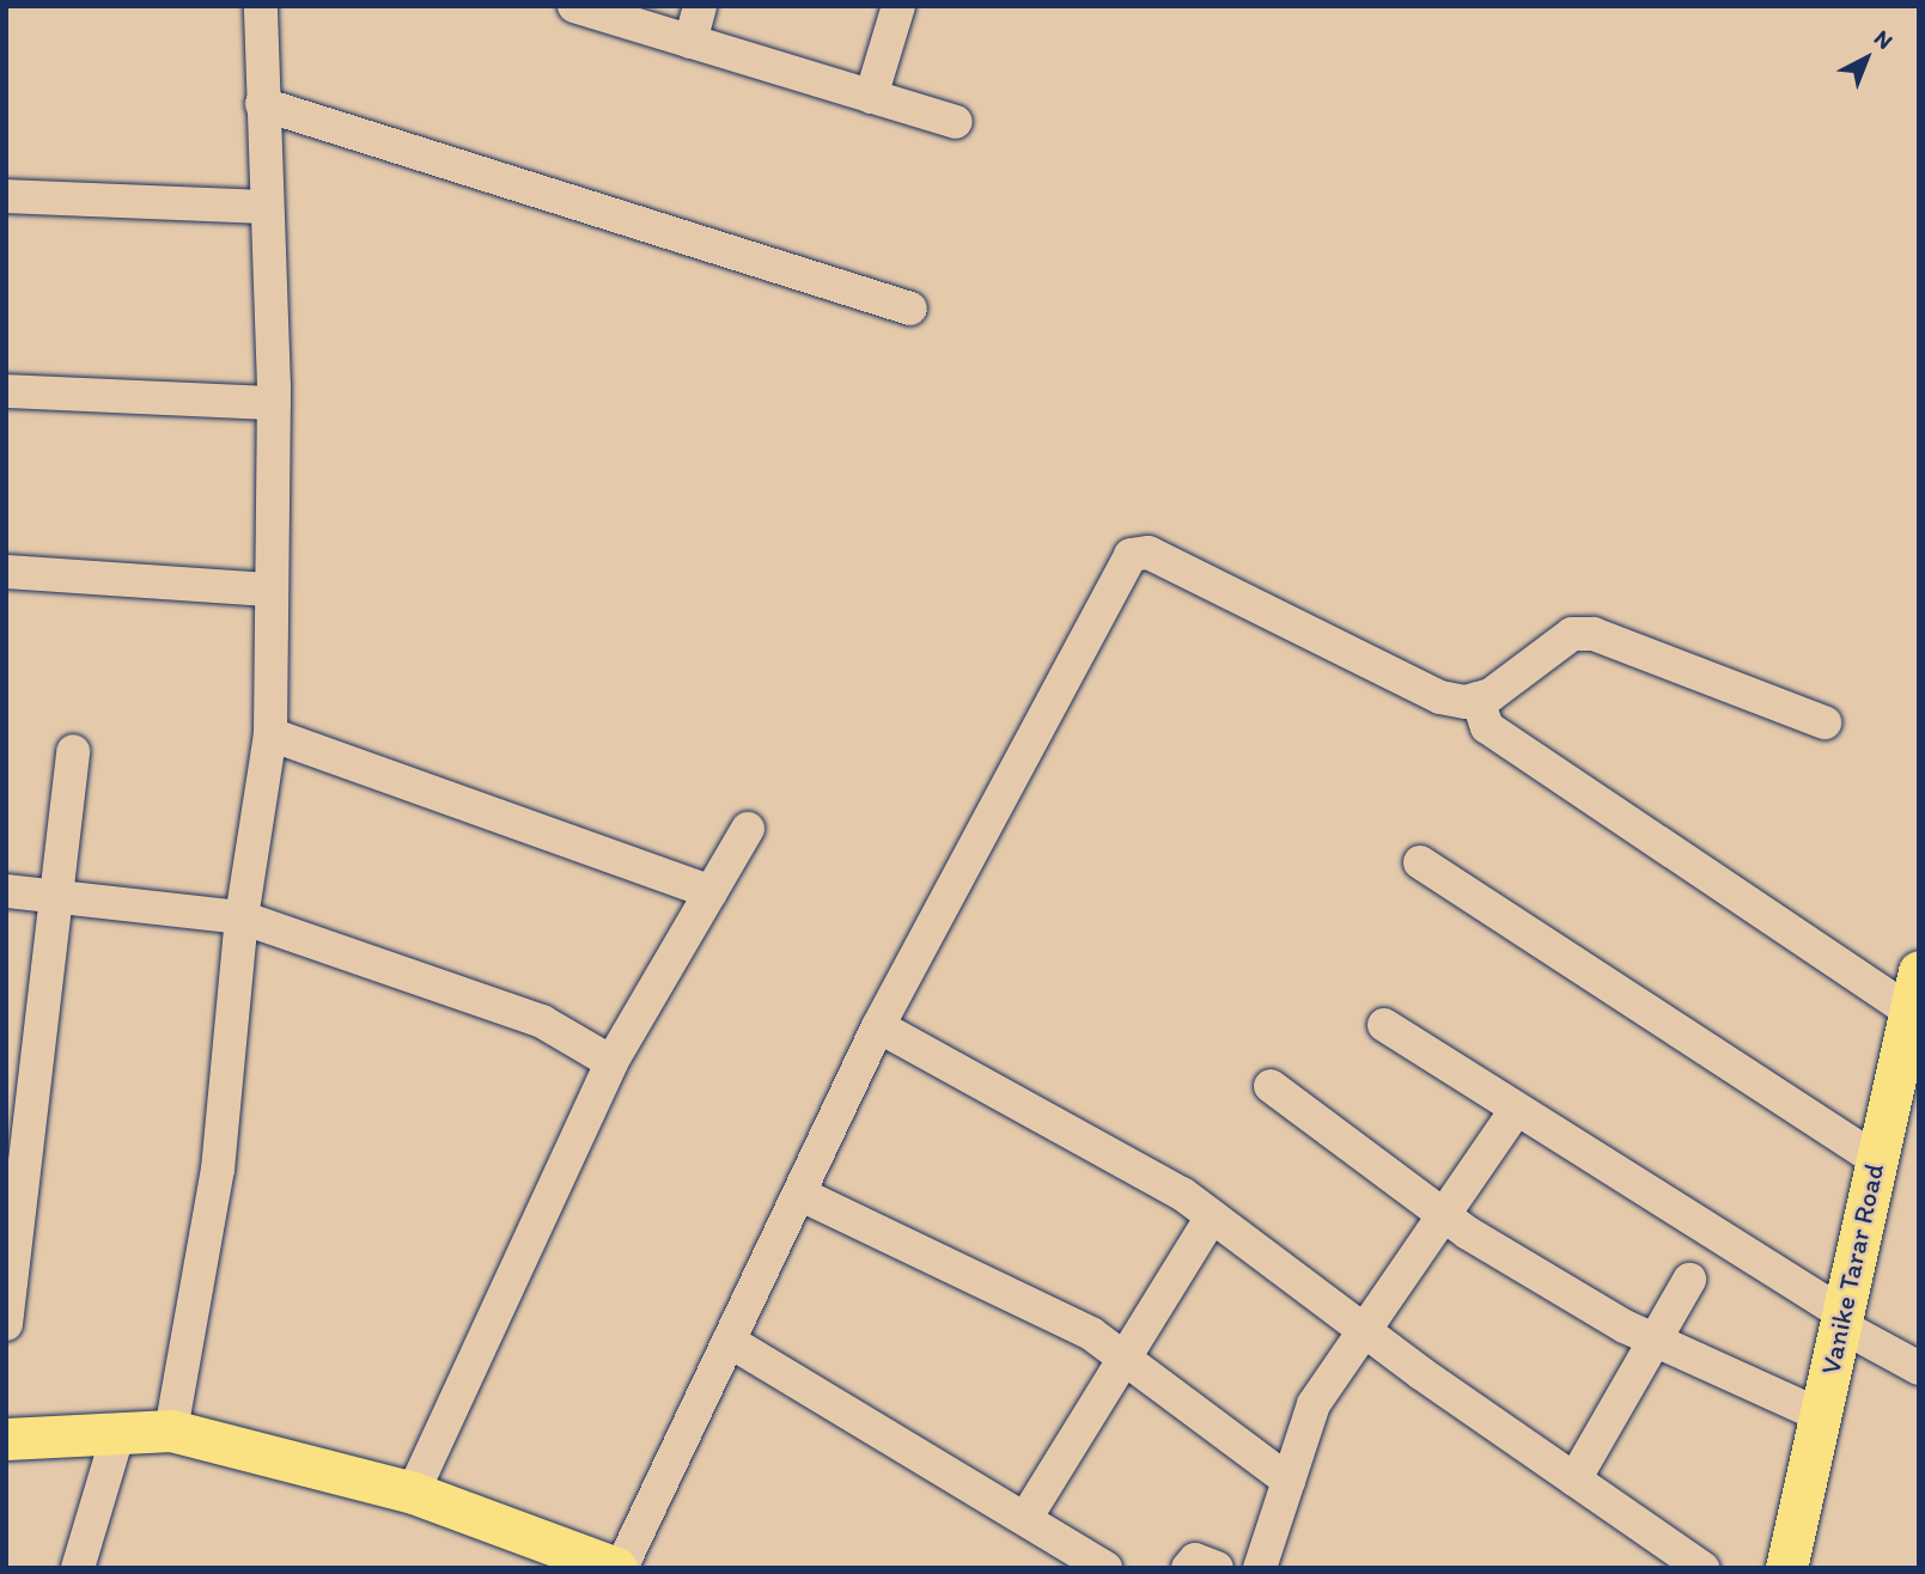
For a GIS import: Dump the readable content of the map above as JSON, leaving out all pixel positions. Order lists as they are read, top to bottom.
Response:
{
  "streets": {
    "main road": ["Vanike Tarar Road"]
  },
  "north": "top right"
}
